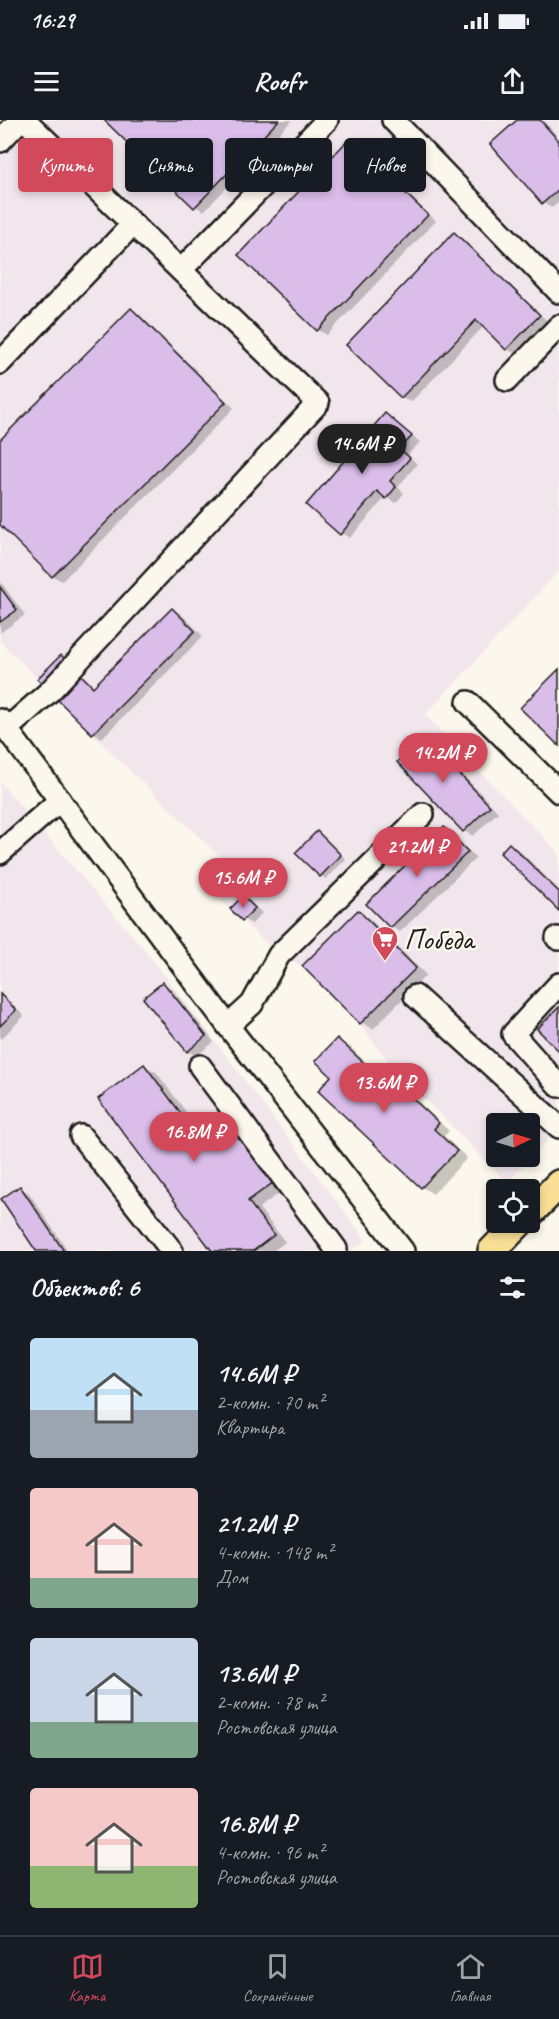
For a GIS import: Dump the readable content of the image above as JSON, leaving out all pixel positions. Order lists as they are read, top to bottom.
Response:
{
  "places": {
    "supermarket": ["Победа"]
  },
  "north": "right",
  "page": {
    "status": "16:29",
    "header": "Roofr",
    "chip": [
      "Купить",
      "Снять",
      "Фильтры",
      "Новое"
    ],
    "price": [
      "14.6M ₽",
      "14.2M ₽",
      "21.2M ₽",
      "15.6M ₽",
      "13.6M ₽",
      "16.8M ₽"
    ],
    "heading": "Объектов: 6",
    "list": [
      {
        "name": "14.6M ₽",
        "note": "2-комн. · 70 m² · Квартира"
      },
      {
        "name": "21.2M ₽",
        "note": "4-комн. · 148 m² · Дом"
      },
      {
        "name": "13.6M ₽",
        "note": "2-комн. · 78 m² · Ростовская улица"
      },
      {
        "name": "16.8M ₽",
        "note": "4-комн. · 96 m² · Ростовская улица"
      }
    ],
    "tabs": ["Карта", "Сохранённые", "Главная"]
  }
}
